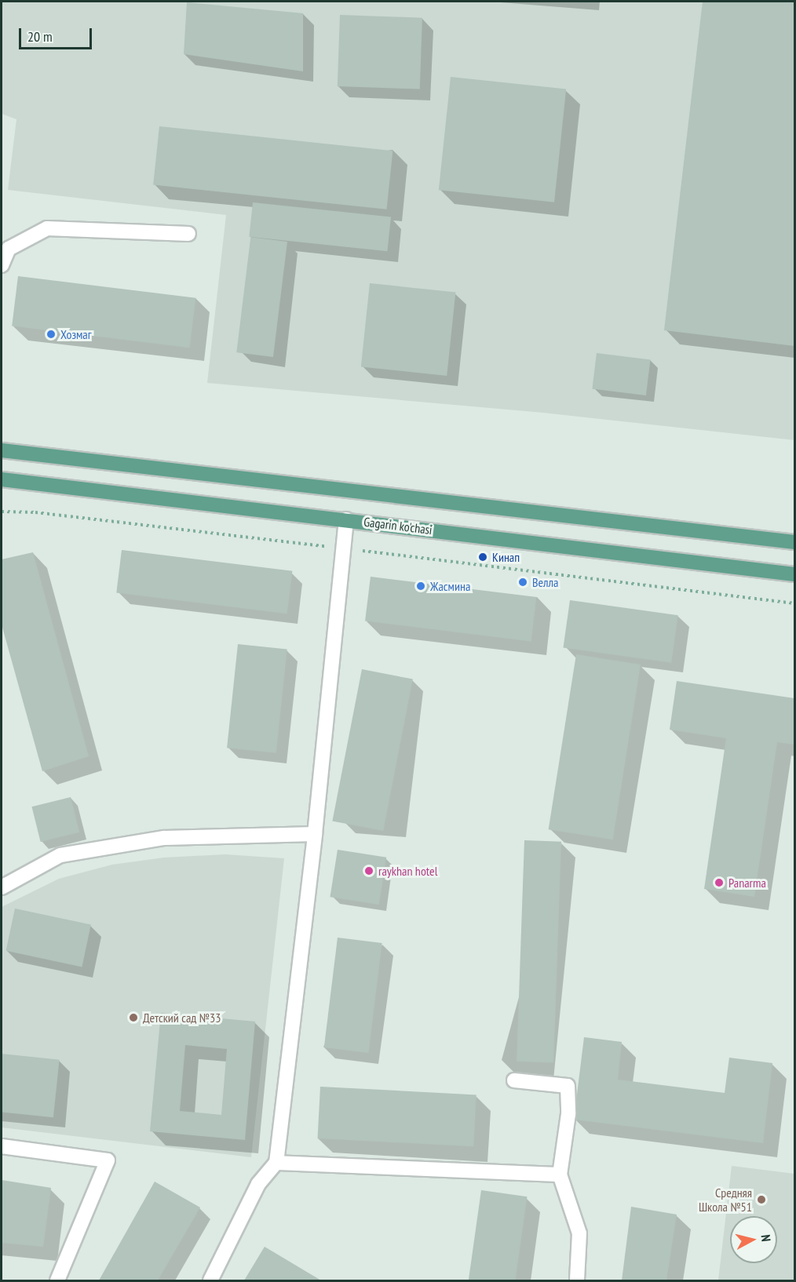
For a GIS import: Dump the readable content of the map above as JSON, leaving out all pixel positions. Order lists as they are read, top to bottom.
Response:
{
  "streets": {
    "main road": ["Gagarin ko'chasi"]
  },
  "places": [
    "Хозмаг",
    "Кинап",
    "Велла",
    "Жасмина",
    "raykhan hotel",
    "Panarma",
    "Детский сад №33",
    "Средняя Школа №51"
  ],
  "scale_bar": "20 m",
  "north": "right"
}
